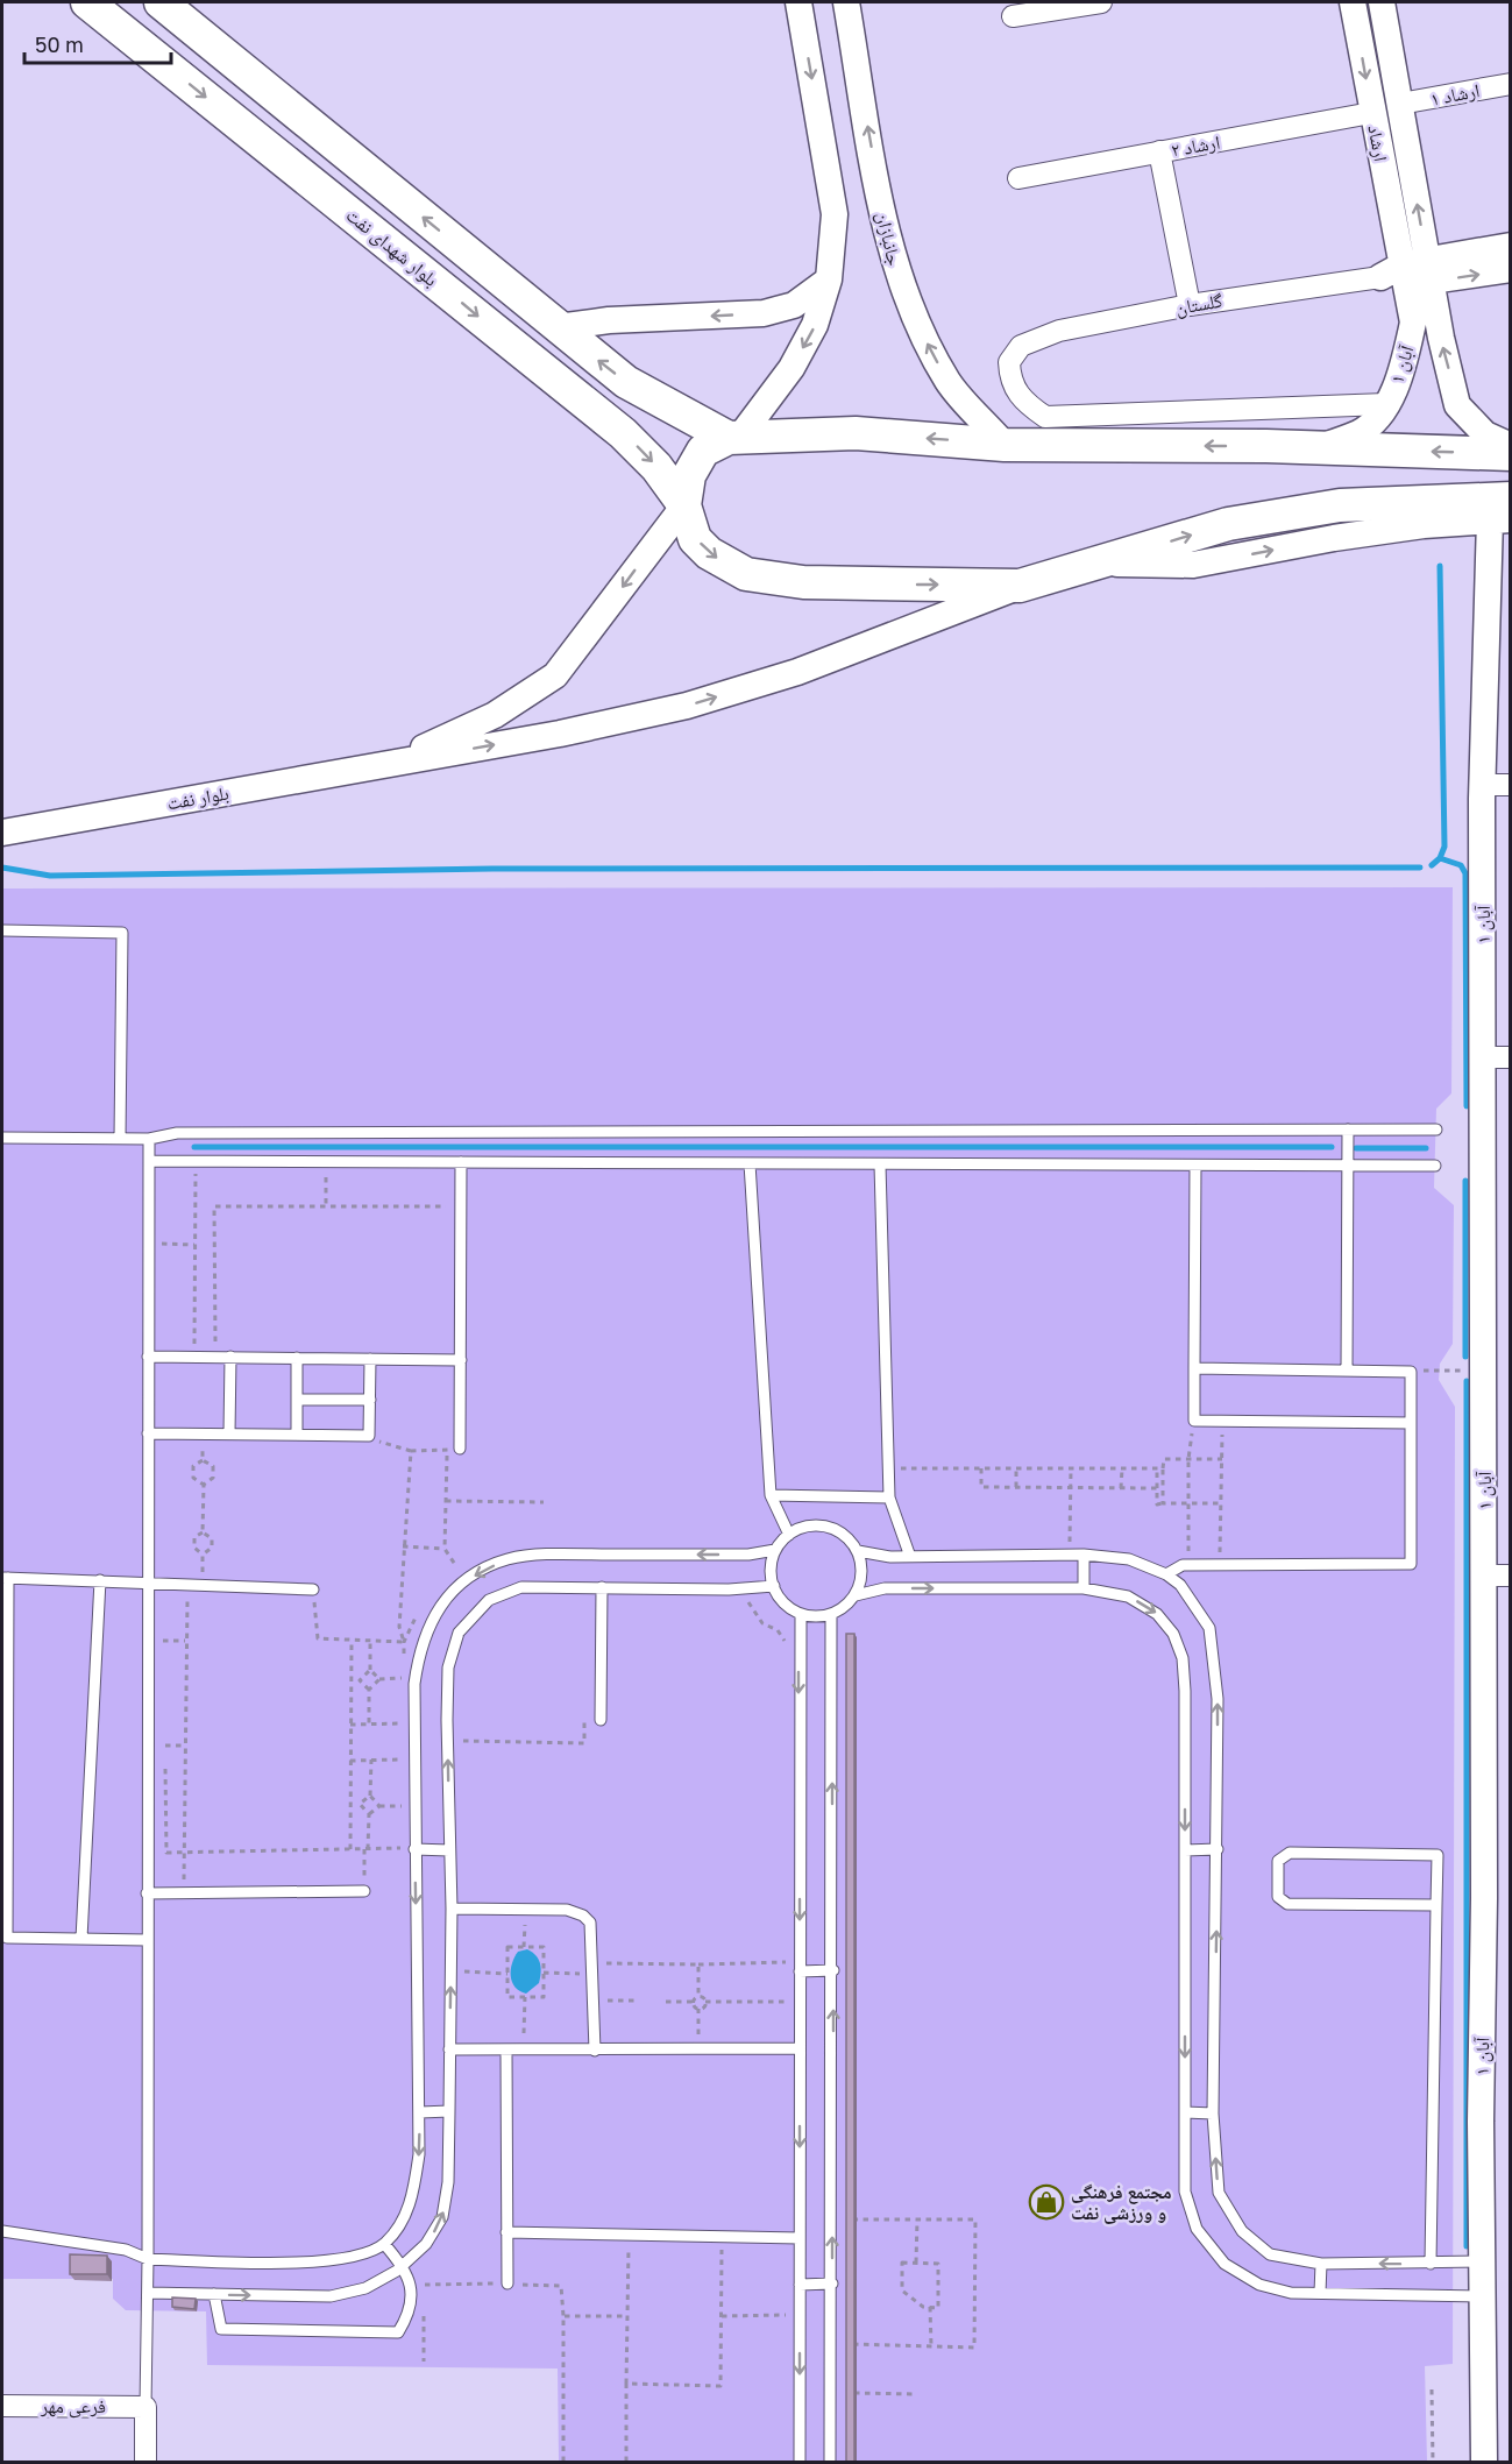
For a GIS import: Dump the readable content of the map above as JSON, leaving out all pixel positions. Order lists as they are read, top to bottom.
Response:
{
  "streets": {
    "main road": ["بلوار شهدای نفت"],
    "street": [
      "ارشاد ۱",
      "ارشاد",
      "ارشاد ۲",
      "جانبازان",
      "گلستان",
      "آبان ۱",
      "بلوار نفت",
      "فرعی مهر"
    ]
  },
  "crossings": [
    ["ارشاد ۱", "ارشاد"],
    ["ارشاد", "ارشاد ۲"],
    ["ارشاد", "گلستان"],
    ["ارشاد", "آبان ۱"],
    ["گلستان", "آبان ۱"]
  ],
  "places": {
    "shop": ["مجتمع فرهنگى و ورزشى نفت"]
  },
  "scale_bar": "50 m"
}
